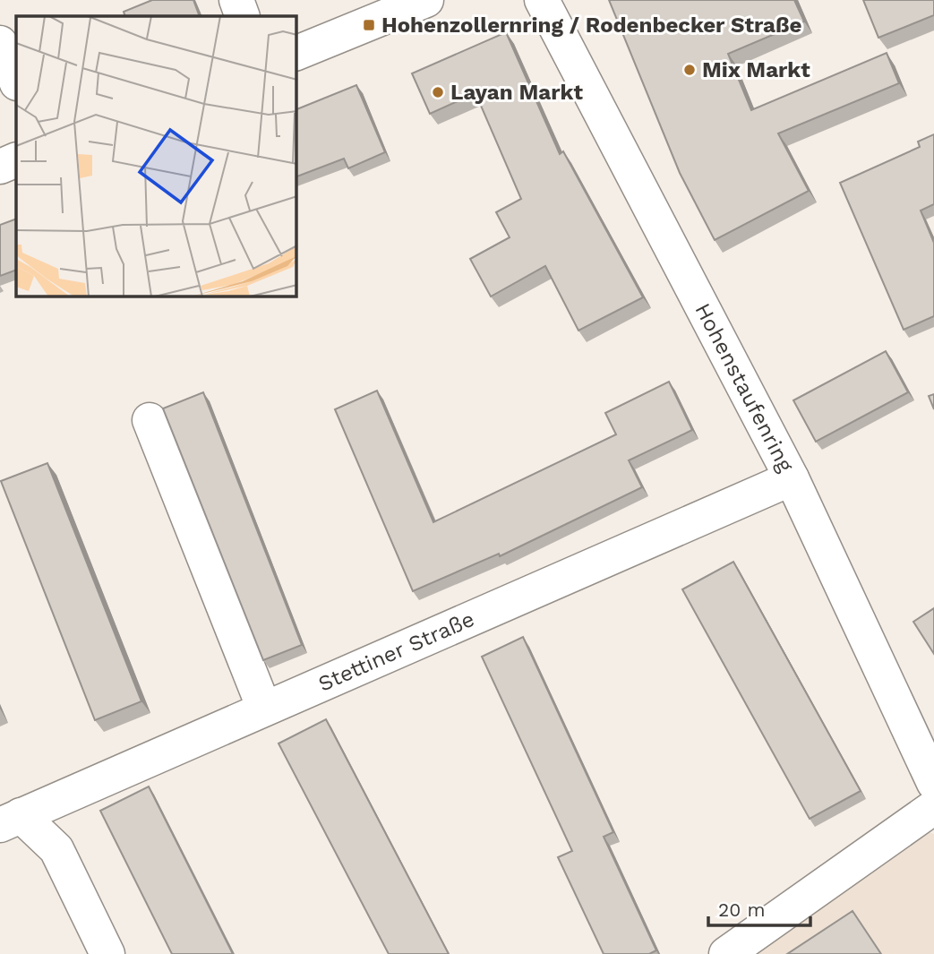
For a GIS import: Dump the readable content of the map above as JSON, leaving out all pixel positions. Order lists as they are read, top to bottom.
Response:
{
  "streets": {
    "street": ["Hohenstaufenring", "Stettiner Straße"]
  },
  "crossings": [
    ["Hohenstaufenring", "Stettiner Straße"]
  ],
  "places": {
    "transit": ["Hohenzollernring / Rodenbecker Straße"],
    "other": ["Mix Markt", "Layan Markt"]
  },
  "scale_bar": "20 m"
}
